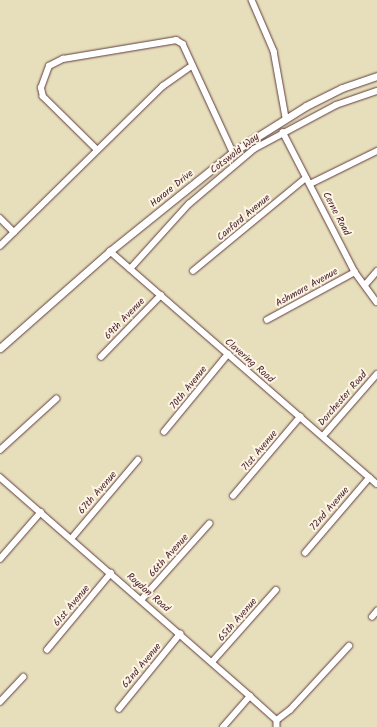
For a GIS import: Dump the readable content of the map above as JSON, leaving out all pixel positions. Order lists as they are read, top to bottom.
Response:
{
  "streets": {
    "main road": ["Harare Drive"],
    "street": [
      "Cotswold Way",
      "Cerne Road",
      "Canford Avenue",
      "Ashmore Avenue",
      "69th Avenue",
      "Clavering Road",
      "70th Avenue",
      "Dorchester Road",
      "71st Avenue",
      "67th Avenue",
      "72nd Avenue",
      "66th Avenue",
      "Roydon Road",
      "61st Avenue",
      "65th Avenue",
      "62nd Avenue"
    ]
  },
  "crossings": [
    ["Cotswold Way", "Cerne Road"],
    ["Cotswold Way", "Clavering Road"],
    ["Harare Drive", "Clavering Road"],
    ["Cerne Road", "Canford Avenue"],
    ["Cerne Road", "Ashmore Avenue"],
    ["69th Avenue", "Clavering Road"],
    ["Clavering Road", "70th Avenue"],
    ["Clavering Road", "Dorchester Road"],
    ["Clavering Road", "71st Avenue"],
    ["Clavering Road", "72nd Avenue"],
    ["67th Avenue", "Roydon Road"],
    ["66th Avenue", "Roydon Road"],
    ["Roydon Road", "61st Avenue"],
    ["Roydon Road", "65th Avenue"],
    ["Roydon Road", "62nd Avenue"]
  ]
}
